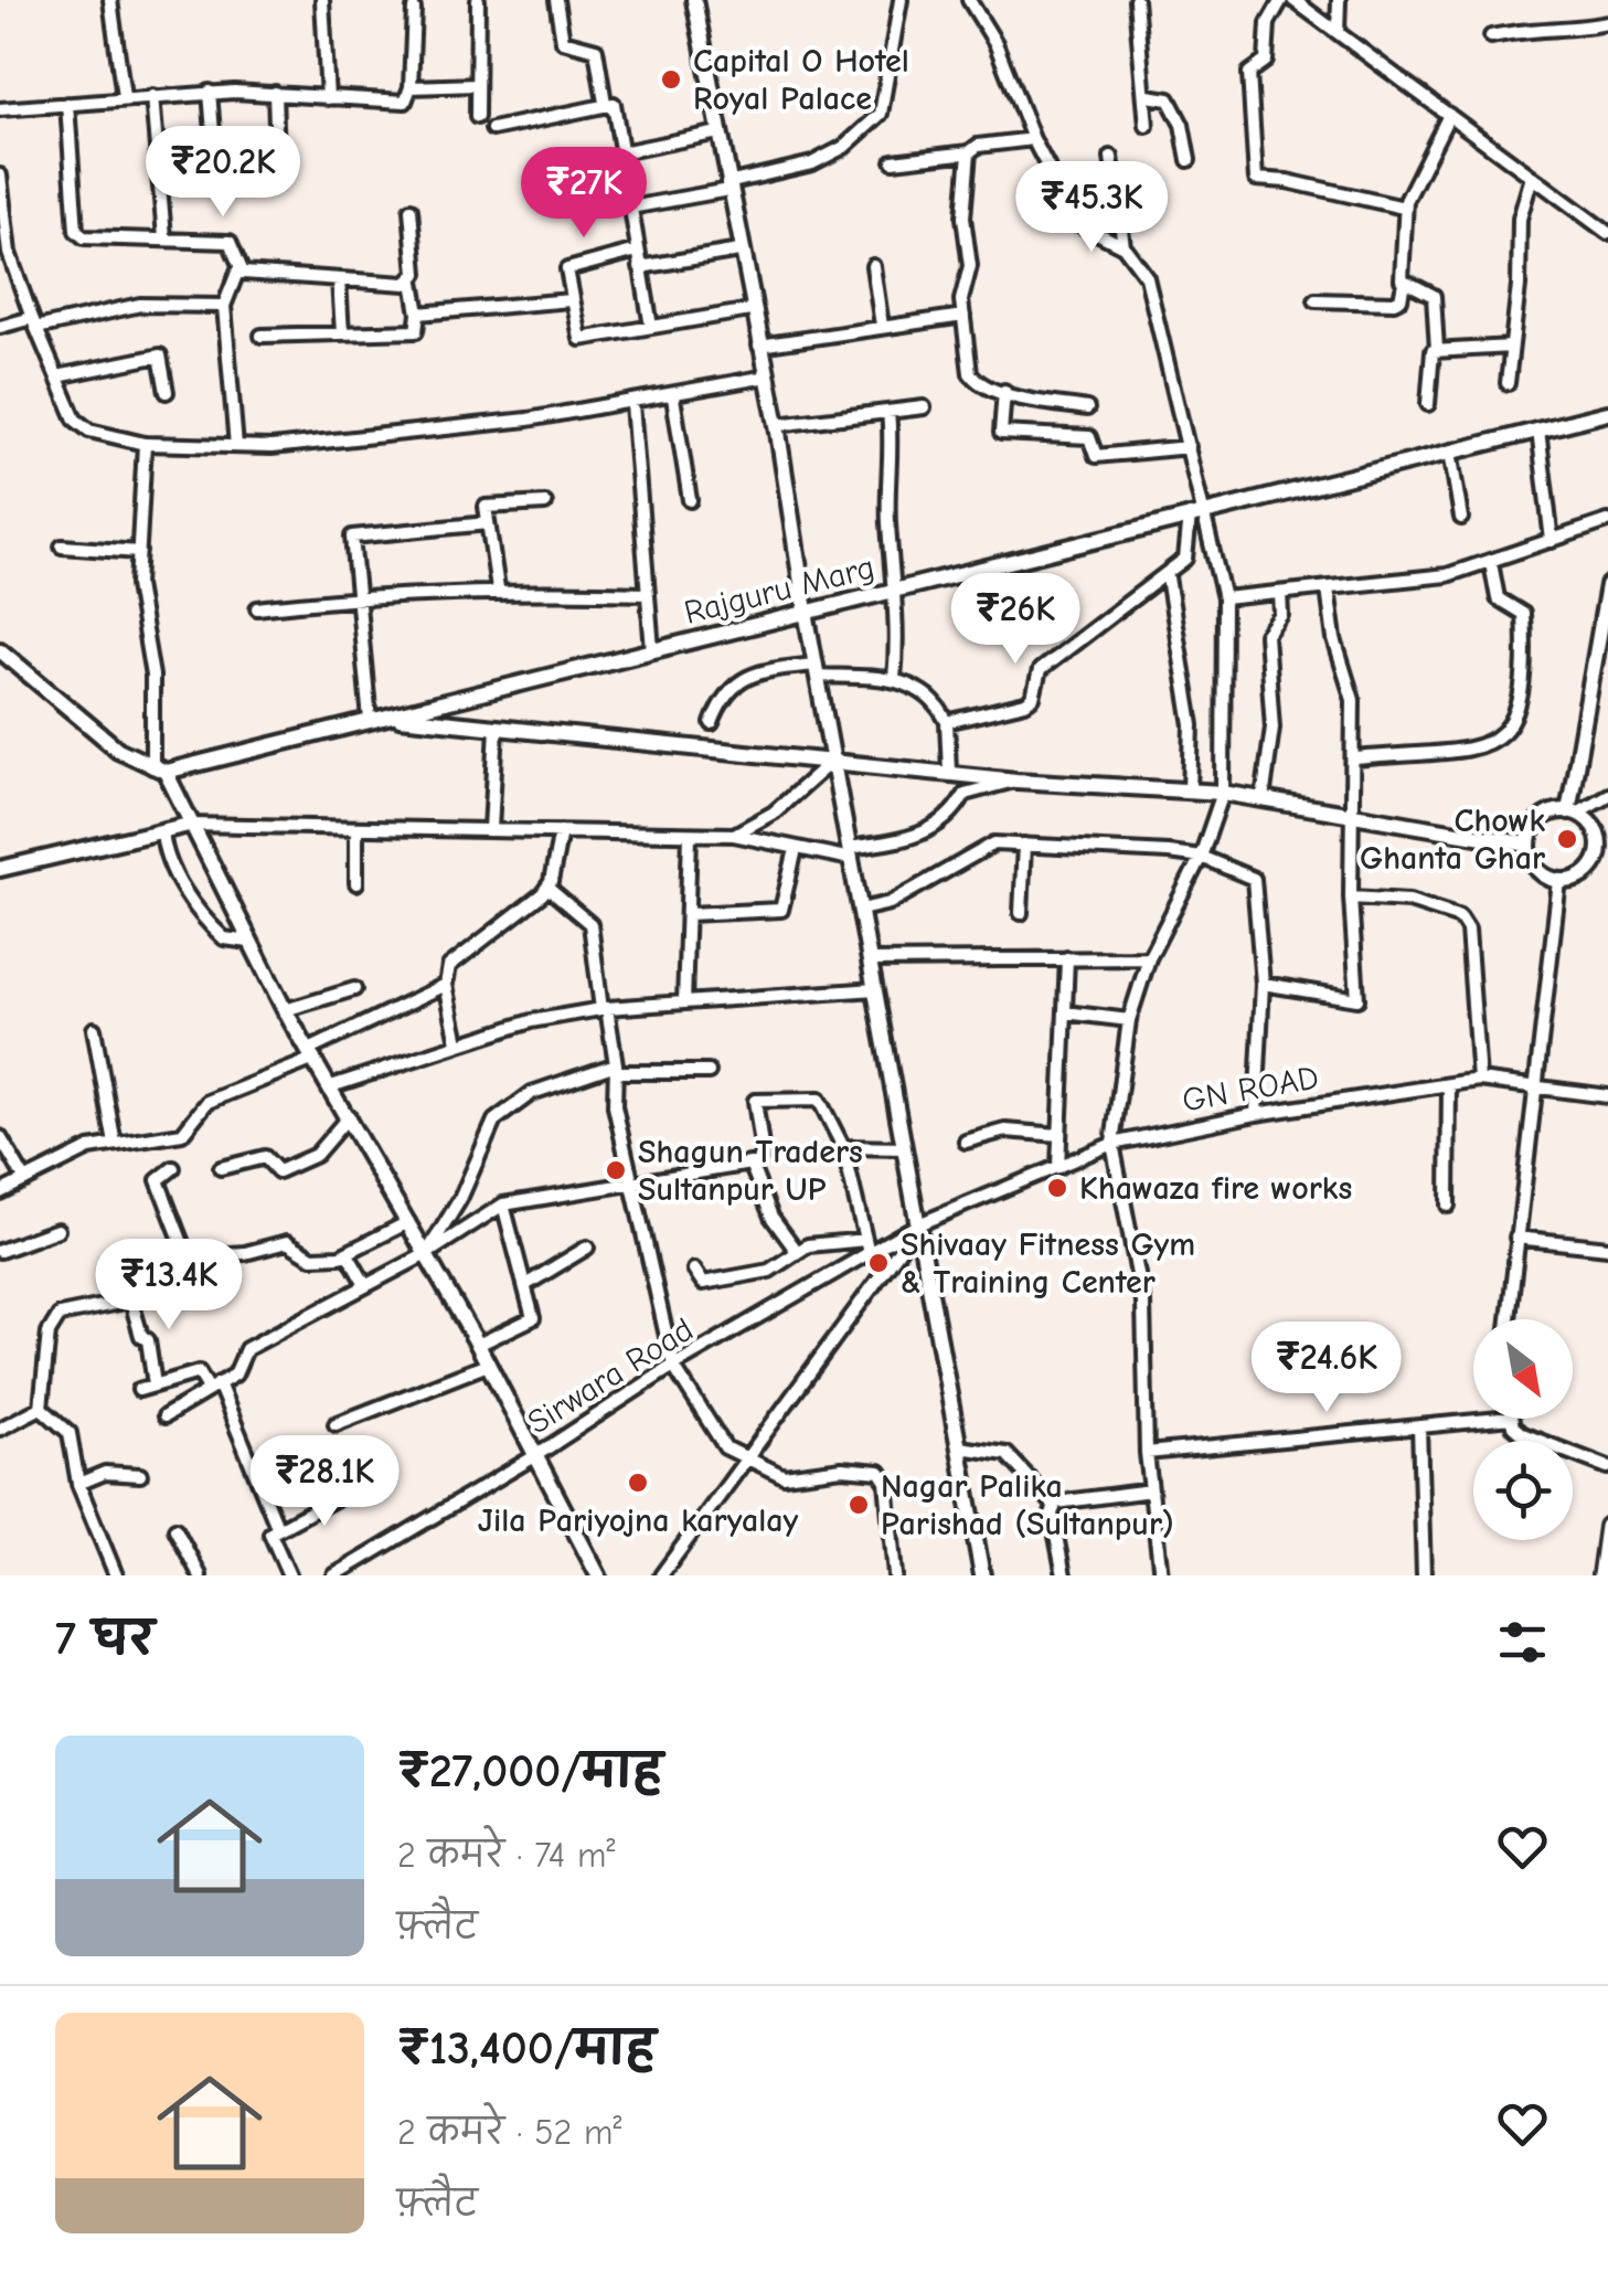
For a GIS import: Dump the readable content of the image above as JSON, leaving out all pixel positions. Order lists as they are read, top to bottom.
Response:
{
  "streets": {
    "street": ["Rajguru Marg", "GN ROAD", "Sirwara Road"]
  },
  "crossings": [
    ["GN ROAD", "Sirwara Road"]
  ],
  "places": [
    "Capital O Hotel Royal Palace",
    "Chowk Ghanta Ghar",
    "Shagun Traders Sultanpur UP",
    "Khawaza fire works",
    "Shivaay Fitness Gym & Training Center",
    "Jila Pariyojna karyalay",
    "Nagar Palika Parishad (Sultanpur)"
  ],
  "north": "bottom right",
  "page": {
    "price": [
      "₹20.2K",
      "₹27K",
      "₹45.3K",
      "₹26K",
      "₹13.4K",
      "₹24.6K",
      "₹28.1K"
    ],
    "heading": "7 घर",
    "list": [
      {
        "name": "₹27,000/माह",
        "note": "2 कमरे · 74 m² · फ़्लैट"
      },
      {
        "name": "₹13,400/माह",
        "note": "2 कमरे · 52 m² · फ़्लैट"
      }
    ]
  }
}
